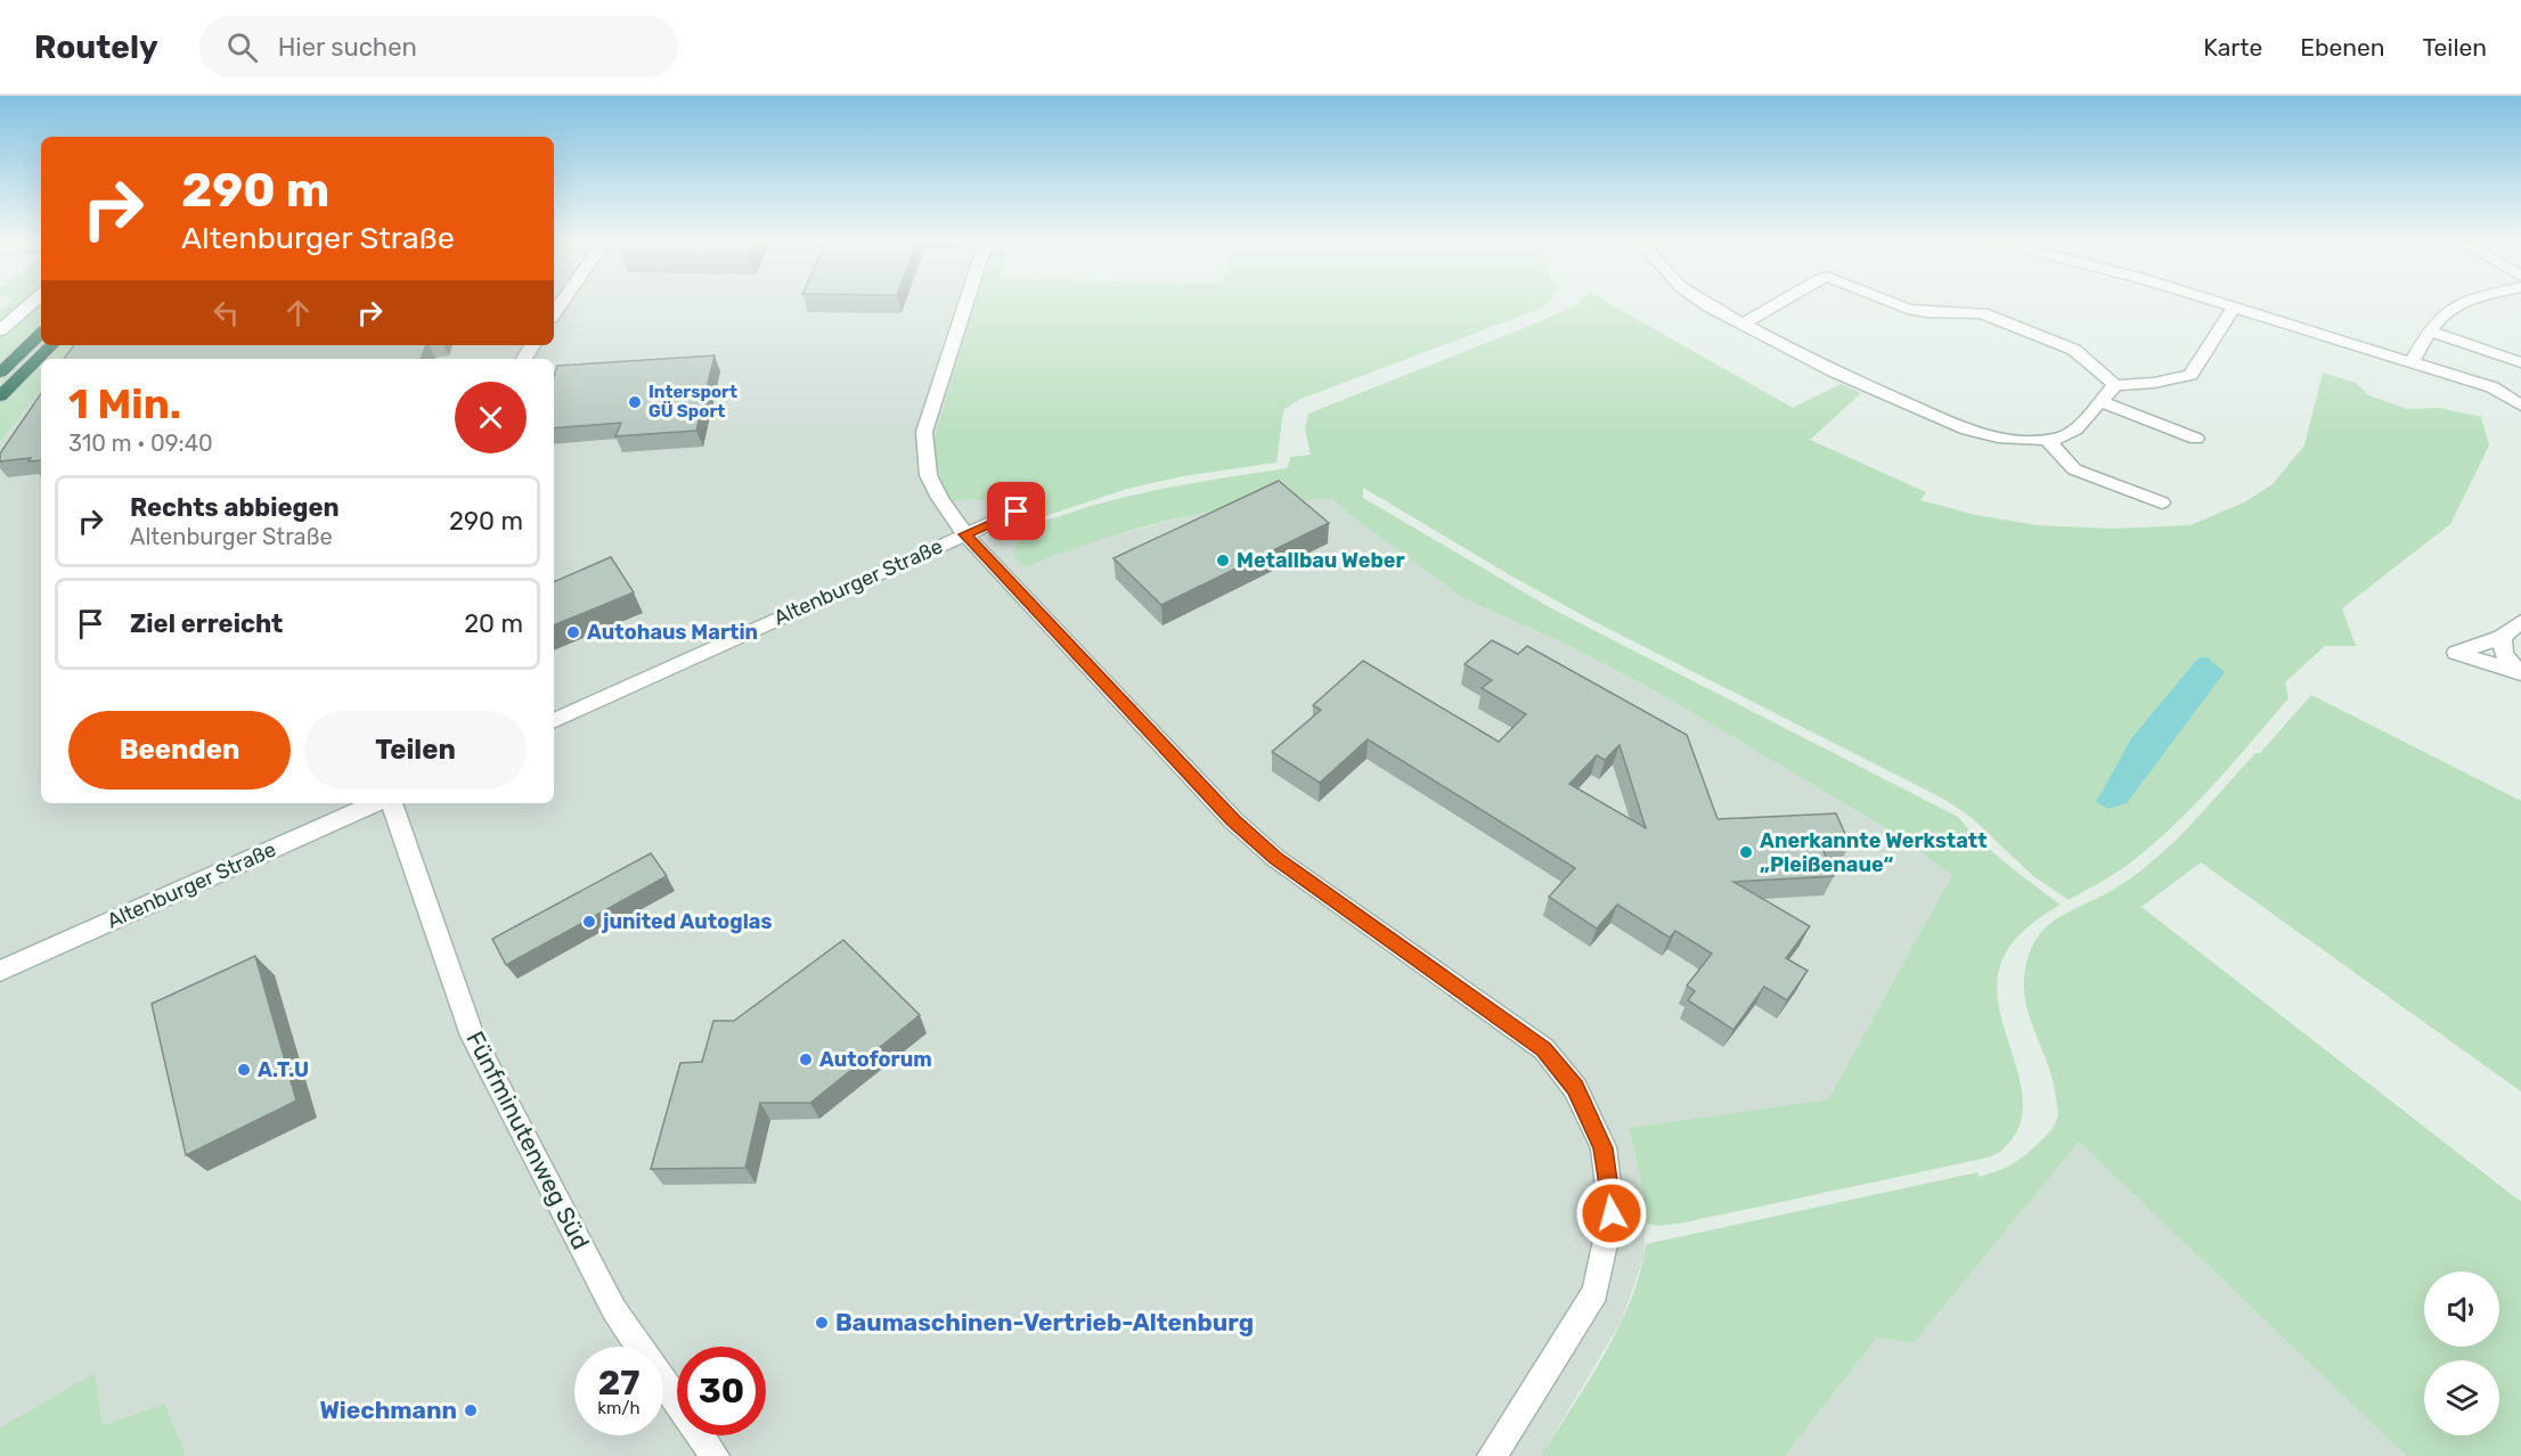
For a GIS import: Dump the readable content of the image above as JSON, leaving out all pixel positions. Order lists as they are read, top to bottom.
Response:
{
  "streets": {
    "street": ["Altenburger Straße", "Fünfminutenweg Süd"]
  },
  "places": [
    "Intersport GÜ Sport",
    "Metallbau Weber",
    "Autohaus Martin",
    "Anerkannte Werkstatt „Pleißenaue“",
    "junited Autoglas",
    "Autoforum",
    "A.T.U",
    "Baumaschinen-Vertrieb-Altenburg",
    "Wiechmann"
  ],
  "page": {
    "header": "Routely",
    "search": "Hier suchen",
    "nav": ["Karte", "Ebenen", "Teilen"],
    "turn": ["290 m", "Altenburger Straße"],
    "heading": ["1 Min.", "310 m · 09:40"],
    "list": [
      {
        "name": "Rechts abbiegen",
        "note": "Altenburger Straße",
        "value": "290 m"
      },
      {
        "name": "Ziel erreicht",
        "value": "20 m"
      }
    ],
    "buttons": ["Beenden", "Teilen"],
    "speed": "27 km/h",
    "limit": "30"
  }
}
